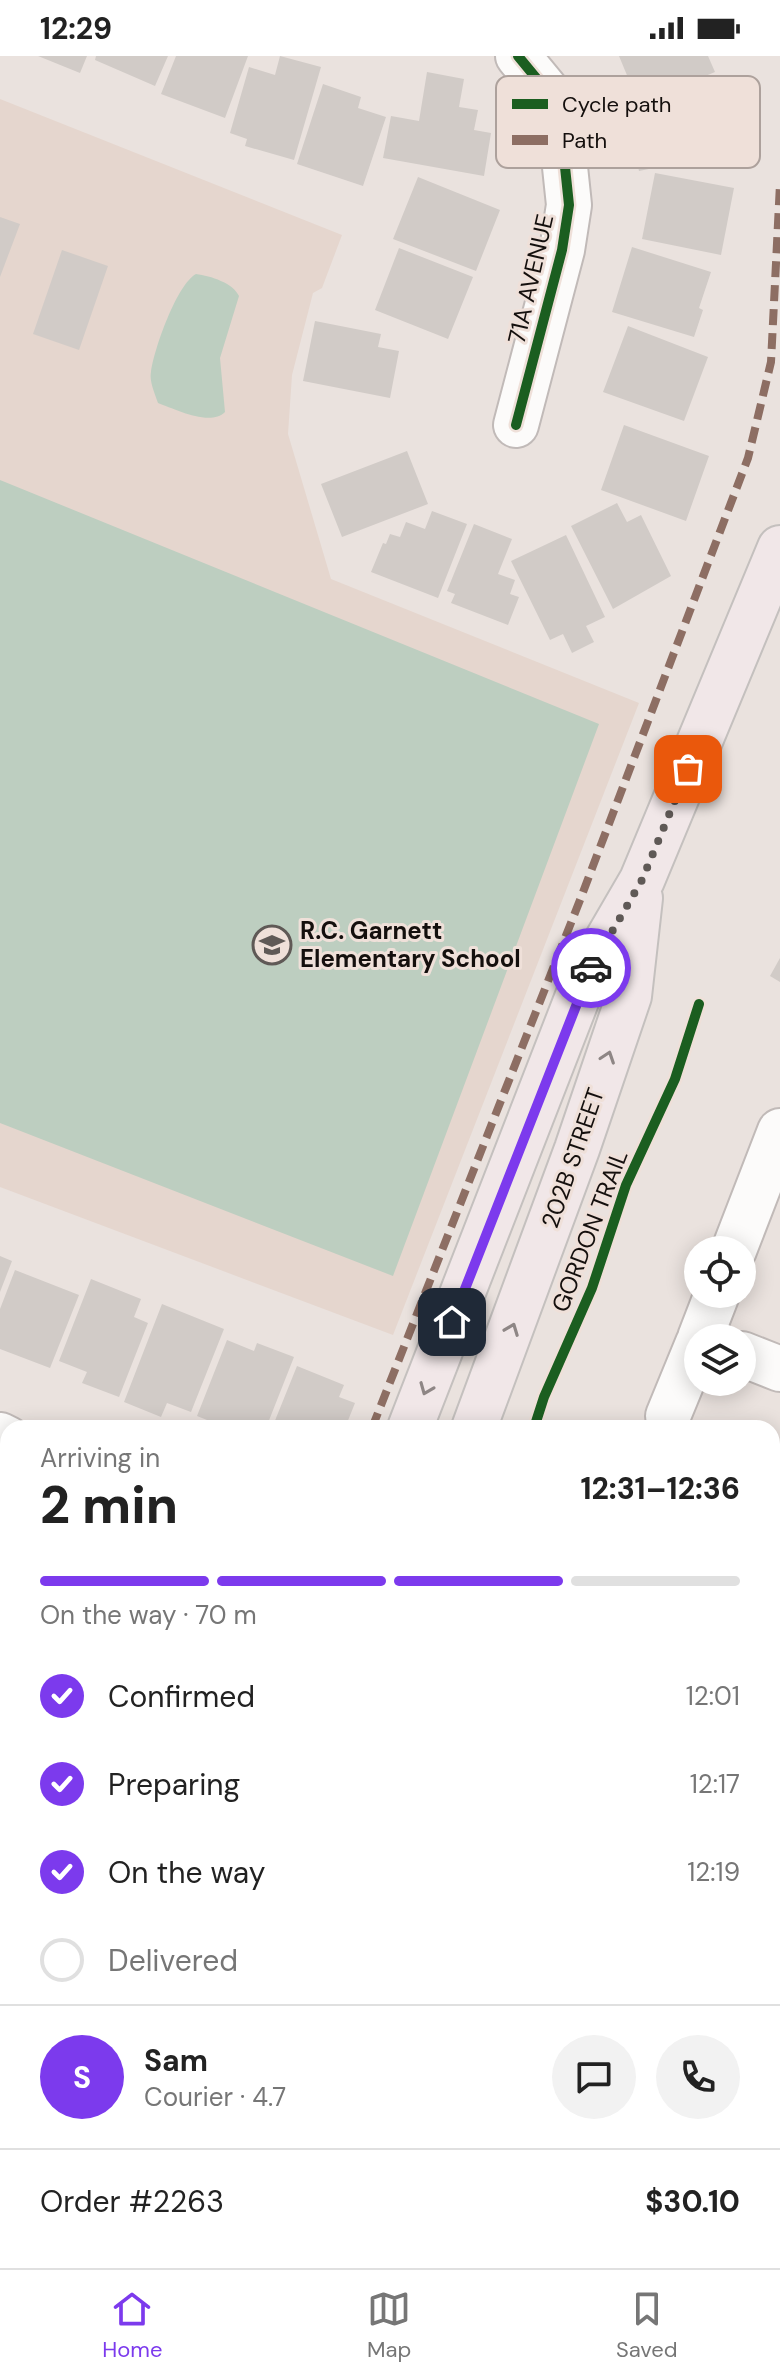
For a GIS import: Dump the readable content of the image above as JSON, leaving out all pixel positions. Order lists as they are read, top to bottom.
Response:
{
  "streets": {
    "main road": ["202B STREET"],
    "street": ["71A AVENUE"],
    "cycle path": ["GORDON TRAIL"]
  },
  "places": {
    "school or university": ["R.C. Garnett Elementary School"]
  },
  "legend": ["Cycle path", "Path"],
  "page": {
    "status": "12:29",
    "heading": ["2 min", "Arriving in", "12:31–12:36"],
    "panel": [
      "Sam",
      "Courier · 4.7",
      "Order #2263",
      "$30.10"
    ],
    "bar": "On the way · 70 m",
    "list": [
      ["Confirmed", "12:01"],
      ["Preparing", "12:17"],
      ["On the way", "12:19"],
      "Delivered"
    ],
    "round": "S",
    "tabs": ["Home", "Map", "Saved"]
  }
}
